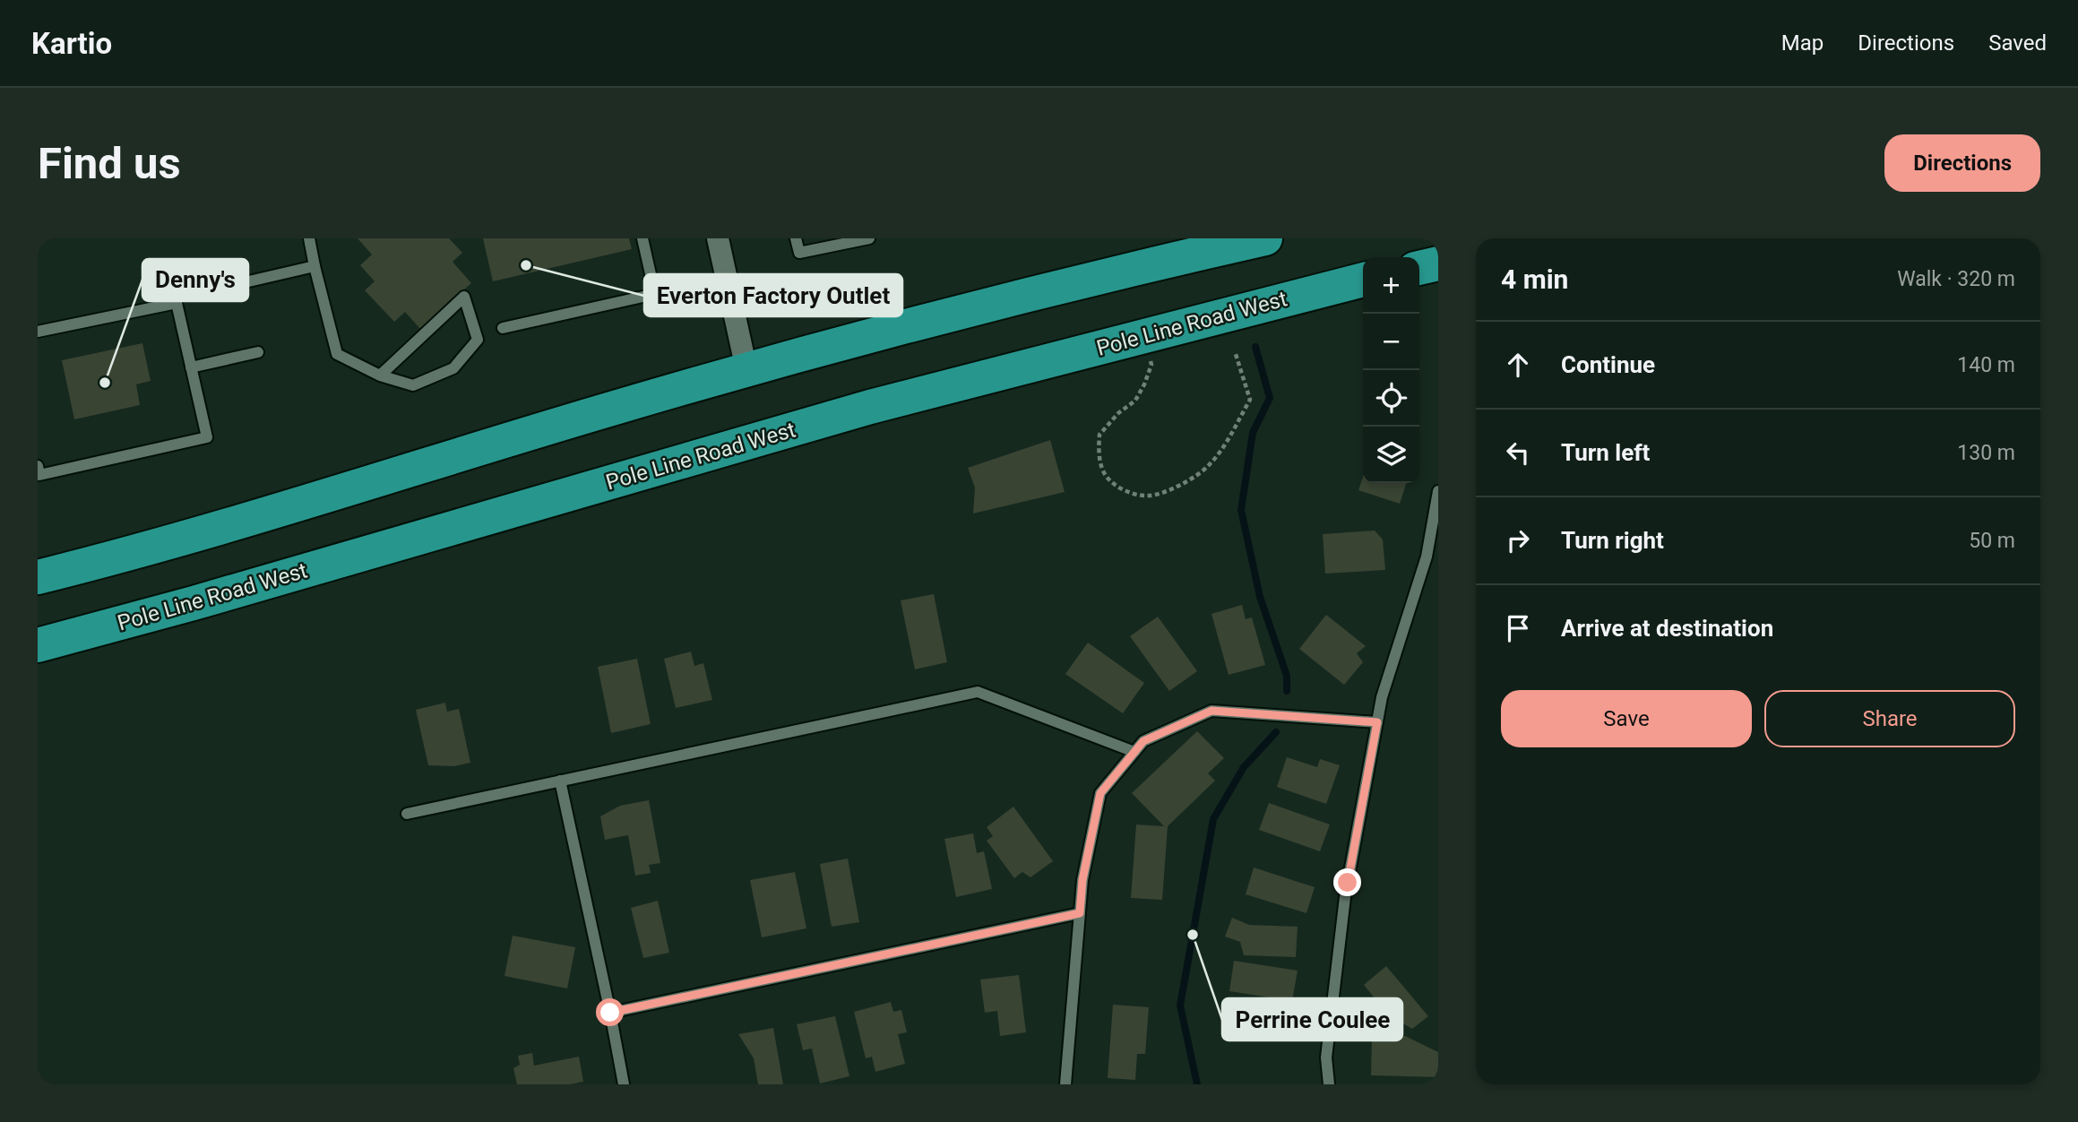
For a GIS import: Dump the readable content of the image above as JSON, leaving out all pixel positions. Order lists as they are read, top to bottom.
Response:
{
  "streets": {
    "highway": ["Pole Line Road West"]
  },
  "places": ["Everton Factory Outlet", "Denny's", "Perrine Coulee"],
  "page": {
    "header": "Kartio",
    "nav": ["Map", "Directions", "Saved"],
    "buttons": [
      "Directions",
      ["Save", "Share"]
    ],
    "title": "Find us",
    "heading": ["4 min", "Walk · 320 m"],
    "map_buttons": ["+", "−"],
    "list": [
      ["Continue", "140 m"],
      ["Turn left", "130 m"],
      ["Turn right", "50 m"],
      "Arrive at destination"
    ]
  }
}
